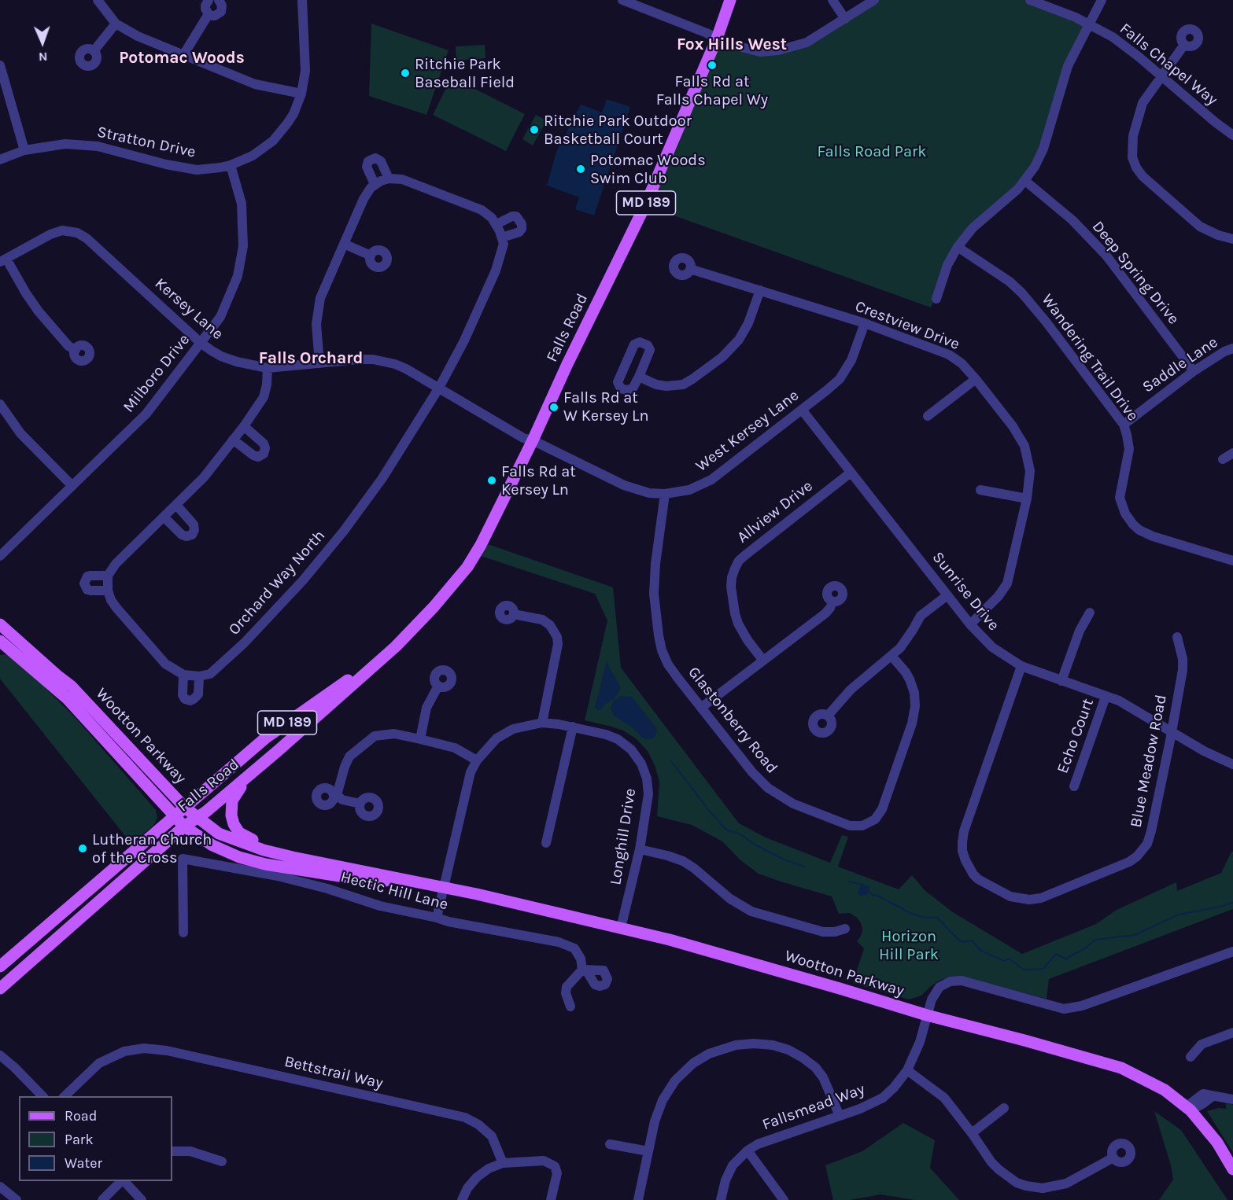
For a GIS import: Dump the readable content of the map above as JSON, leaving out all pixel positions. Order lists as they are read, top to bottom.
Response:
{
  "streets": {
    "main road": ["MD 189", "Falls Road", "Wootton Parkway"],
    "street": [
      "Falls Chapel Way",
      "Stratton Drive",
      "Deep Spring Drive",
      "Kersey Lane",
      "Crestview Drive",
      "Wandering Trail Drive",
      "Saddle Lane",
      "Milboro Drive",
      "West Kersey Lane",
      "Allview Drive",
      "Orchard Way North",
      "Sunrise Drive",
      "Glastonberry Road",
      "Echo Court",
      "Blue Meadow Road",
      "Longhill Drive",
      "Hectic Hill Lane",
      "Bettstrail Way",
      "Fallsmead Way"
    ]
  },
  "crossings": [
    ["Stratton Drive", "Milboro Drive"],
    ["Deep Spring Drive", "Saddle Lane"],
    ["Kersey Lane", "Falls Road"],
    ["Kersey Lane", "Milboro Drive"],
    ["Kersey Lane", "West Kersey Lane"],
    ["Kersey Lane", "Orchard Way North"],
    ["Crestview Drive", "West Kersey Lane"],
    ["Crestview Drive", "Sunrise Drive"],
    ["Falls Road", "West Kersey Lane"],
    ["Falls Road", "Wootton Parkway"],
    ["Wandering Trail Drive", "Saddle Lane"],
    ["West Kersey Lane", "Sunrise Drive"],
    ["West Kersey Lane", "Glastonberry Road"],
    ["Allview Drive", "Sunrise Drive"],
    ["Sunrise Drive", "Echo Court"],
    ["Sunrise Drive", "Blue Meadow Road"],
    ["Wootton Parkway", "Longhill Drive"],
    ["Wootton Parkway", "Fallsmead Way"],
    ["Longhill Drive", "Hectic Hill Lane"]
  ],
  "districts": ["Fox Hills West", "Potomac Woods", "Falls Orchard"],
  "parks": ["Falls Road Park", "Horizon Hill Park"],
  "places": [
    "Falls Rd at Falls Chapel Wy",
    "Ritchie Park Baseball Field",
    "Ritchie Park Outdoor Basketball Court",
    "Potomac Woods Swim Club",
    "Falls Rd at W Kersey Ln",
    "Falls Rd at Kersey Ln",
    "Lutheran Church of the Cross"
  ],
  "legend": ["Road", "Park", "Water"],
  "north": "bottom"
}
